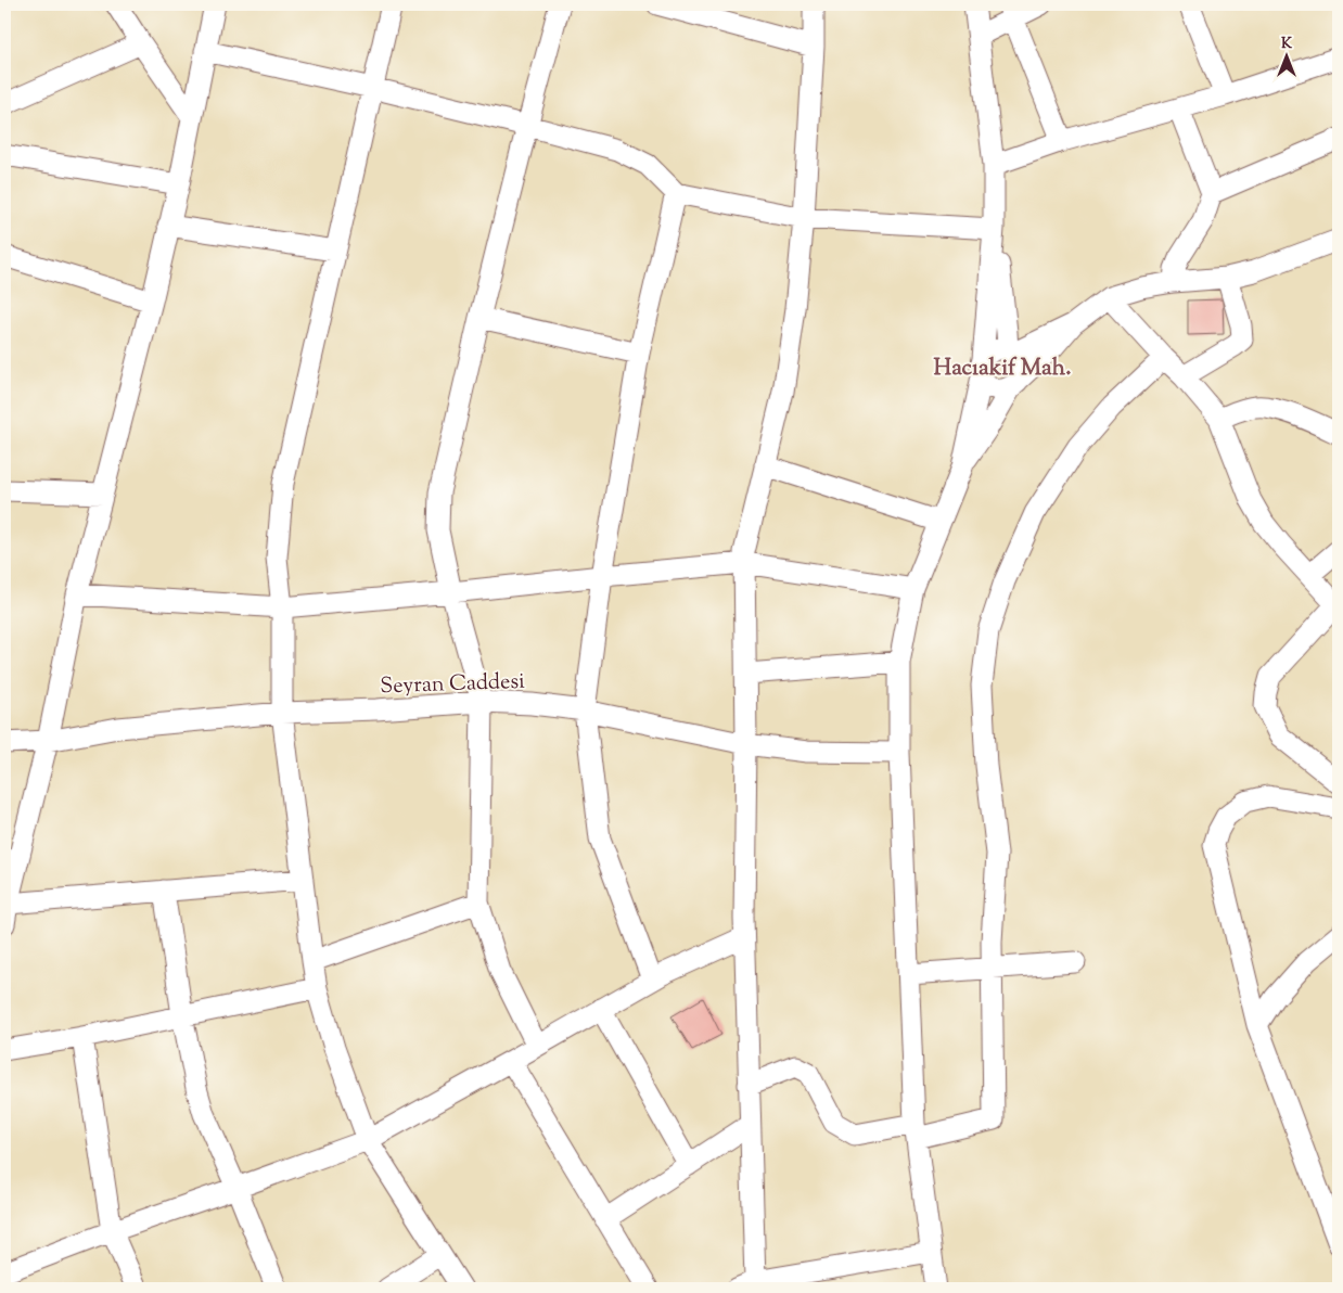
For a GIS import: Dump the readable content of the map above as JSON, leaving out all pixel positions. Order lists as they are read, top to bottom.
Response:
{
  "streets": {
    "street": ["Seyran Caddesi"]
  },
  "districts": ["Hacıakif Mah."],
  "north": "top"
}
